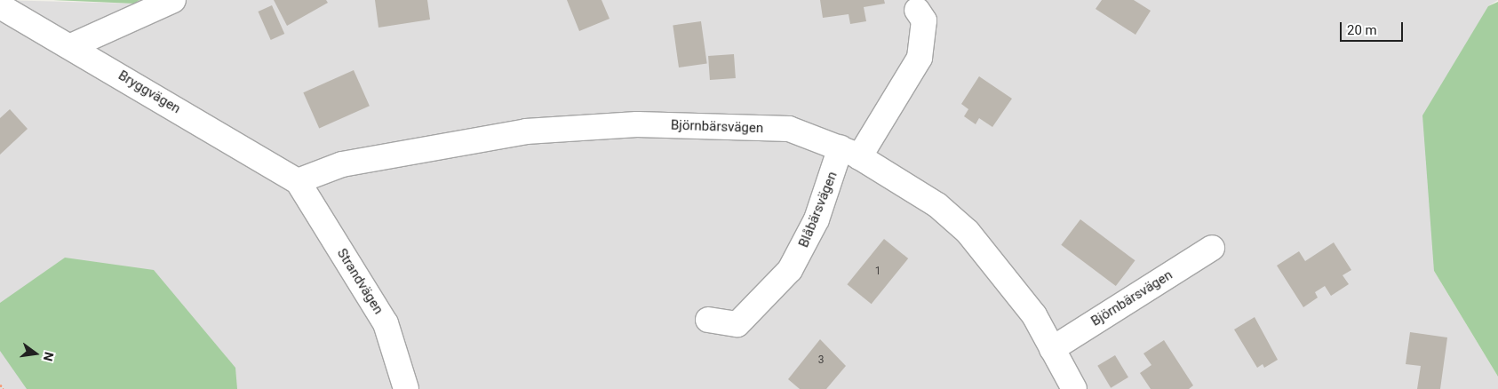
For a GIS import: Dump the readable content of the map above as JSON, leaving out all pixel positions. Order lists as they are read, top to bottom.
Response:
{
  "streets": {
    "street": [
      "Bryggvägen",
      "Björnbärsvägen",
      "Blåbärsvägen",
      "Strandvägen"
    ]
  },
  "crossings": [
    ["Bryggvägen", "Björnbärsvägen"],
    ["Bryggvägen", "Strandvägen"],
    ["Björnbärsvägen", "Blåbärsvägen"],
    ["Björnbärsvägen", "Strandvägen"]
  ],
  "house_numbers": ["1", "3"],
  "scale_bar": "20 m",
  "north": "right"
}
